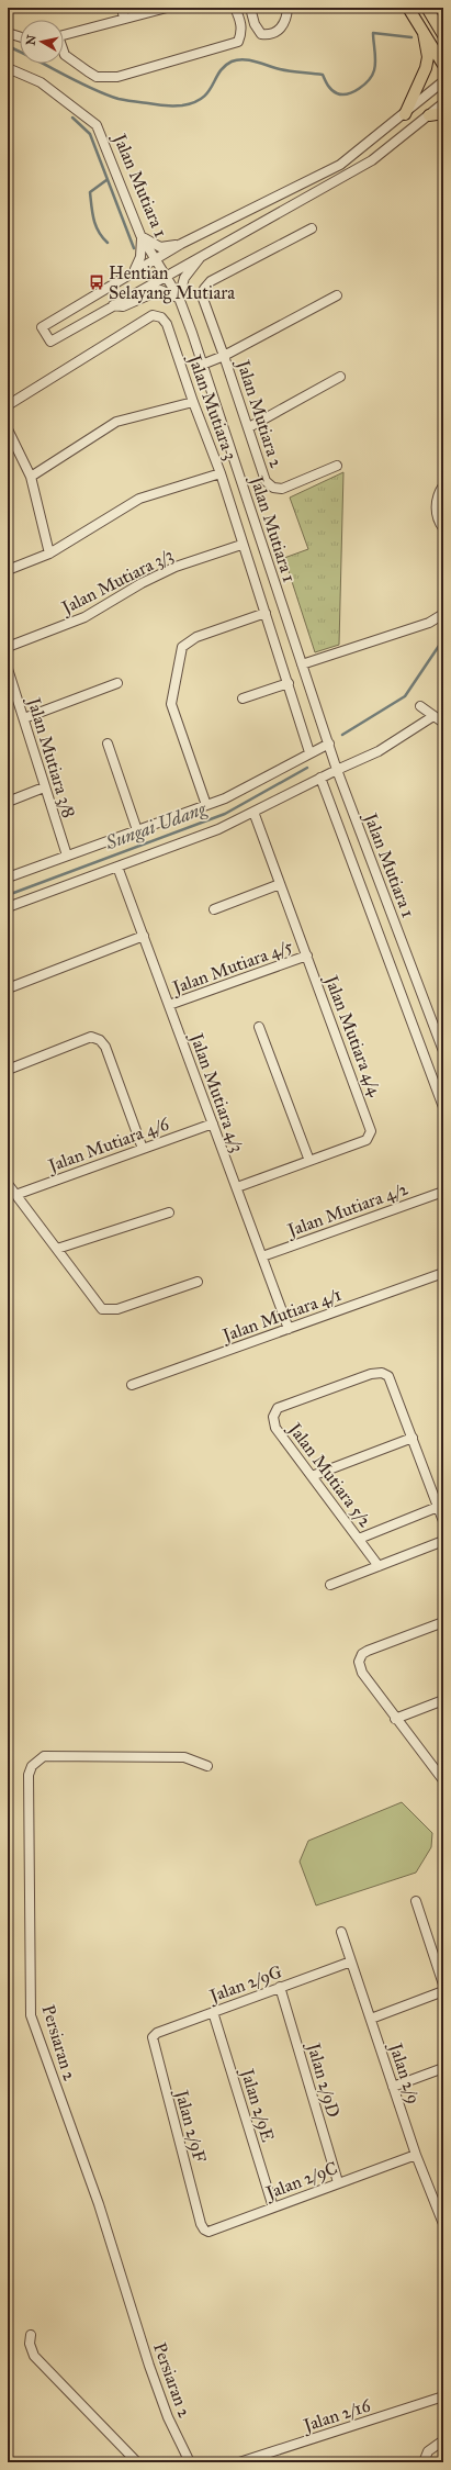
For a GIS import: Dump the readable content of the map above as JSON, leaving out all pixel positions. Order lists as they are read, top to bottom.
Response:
{
  "streets": {
    "street": [
      "Jalan Mutiara 1",
      "Jalan Mutiara 3",
      "Jalan Mutiara 2",
      "Jalan Mutiara 3/3",
      "Jalan Mutiara 3/8",
      "Jalan Mutiara 4/5",
      "Jalan Mutiara 4/4",
      "Jalan Mutiara 4/3",
      "Jalan Mutiara 4/6",
      "Jalan Mutiara 4/2",
      "Jalan Mutiara 4/1",
      "Jalan Mutiara 5/2",
      "Jalan 2/9G",
      "Persiaran 2",
      "Jalan 2/9",
      "Jalan 2/9D",
      "Jalan 2/9E",
      "Jalan 2/9F",
      "Jalan 2/9C",
      "Jalan 2/16"
    ]
  },
  "crossings": [
    ["Jalan Mutiara 3", "Jalan Mutiara 3/3"],
    ["Jalan Mutiara 4/5", "Jalan Mutiara 4/4"],
    ["Jalan Mutiara 4/5", "Jalan Mutiara 4/3"],
    ["Jalan Mutiara 4/4", "Jalan Mutiara 4/3"],
    ["Jalan Mutiara 4/3", "Jalan Mutiara 4/6"],
    ["Jalan Mutiara 4/3", "Jalan Mutiara 4/2"],
    ["Jalan Mutiara 4/3", "Jalan Mutiara 4/1"],
    ["Jalan 2/9G", "Jalan 2/9"],
    ["Jalan 2/9G", "Jalan 2/9D"],
    ["Jalan 2/9G", "Jalan 2/9E"],
    ["Jalan 2/9G", "Jalan 2/9F"],
    ["Jalan 2/9", "Jalan 2/9C"],
    ["Jalan 2/9D", "Jalan 2/9C"],
    ["Jalan 2/9E", "Jalan 2/9C"],
    ["Jalan 2/9F", "Jalan 2/9C"]
  ],
  "water": ["Sungai Udang"],
  "places": {
    "bus stop": ["Hentian Selayang Mutiara"]
  },
  "north": "left"
}
